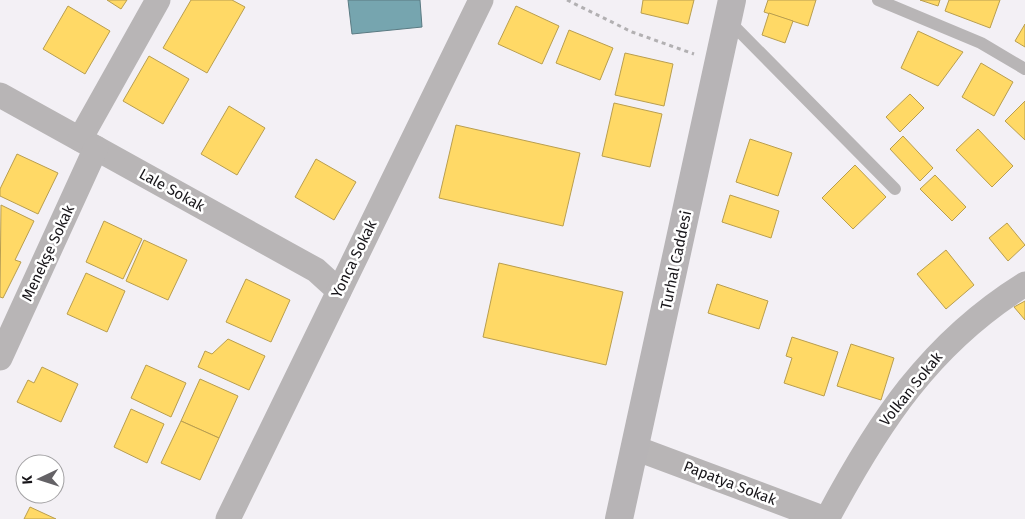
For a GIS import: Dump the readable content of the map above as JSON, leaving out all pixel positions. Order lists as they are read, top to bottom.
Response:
{
  "streets": {
    "street": [
      "Lale Sokak",
      "Menekşe Sokak",
      "Yonca Sokak",
      "Turhal Caddesi",
      "Volkan Sokak",
      "Papatya Sokak"
    ]
  },
  "crossings": [
    ["Lale Sokak", "Menekşe Sokak"],
    ["Lale Sokak", "Yonca Sokak"],
    ["Turhal Caddesi", "Papatya Sokak"],
    ["Volkan Sokak", "Papatya Sokak"]
  ],
  "north": "left"
}
